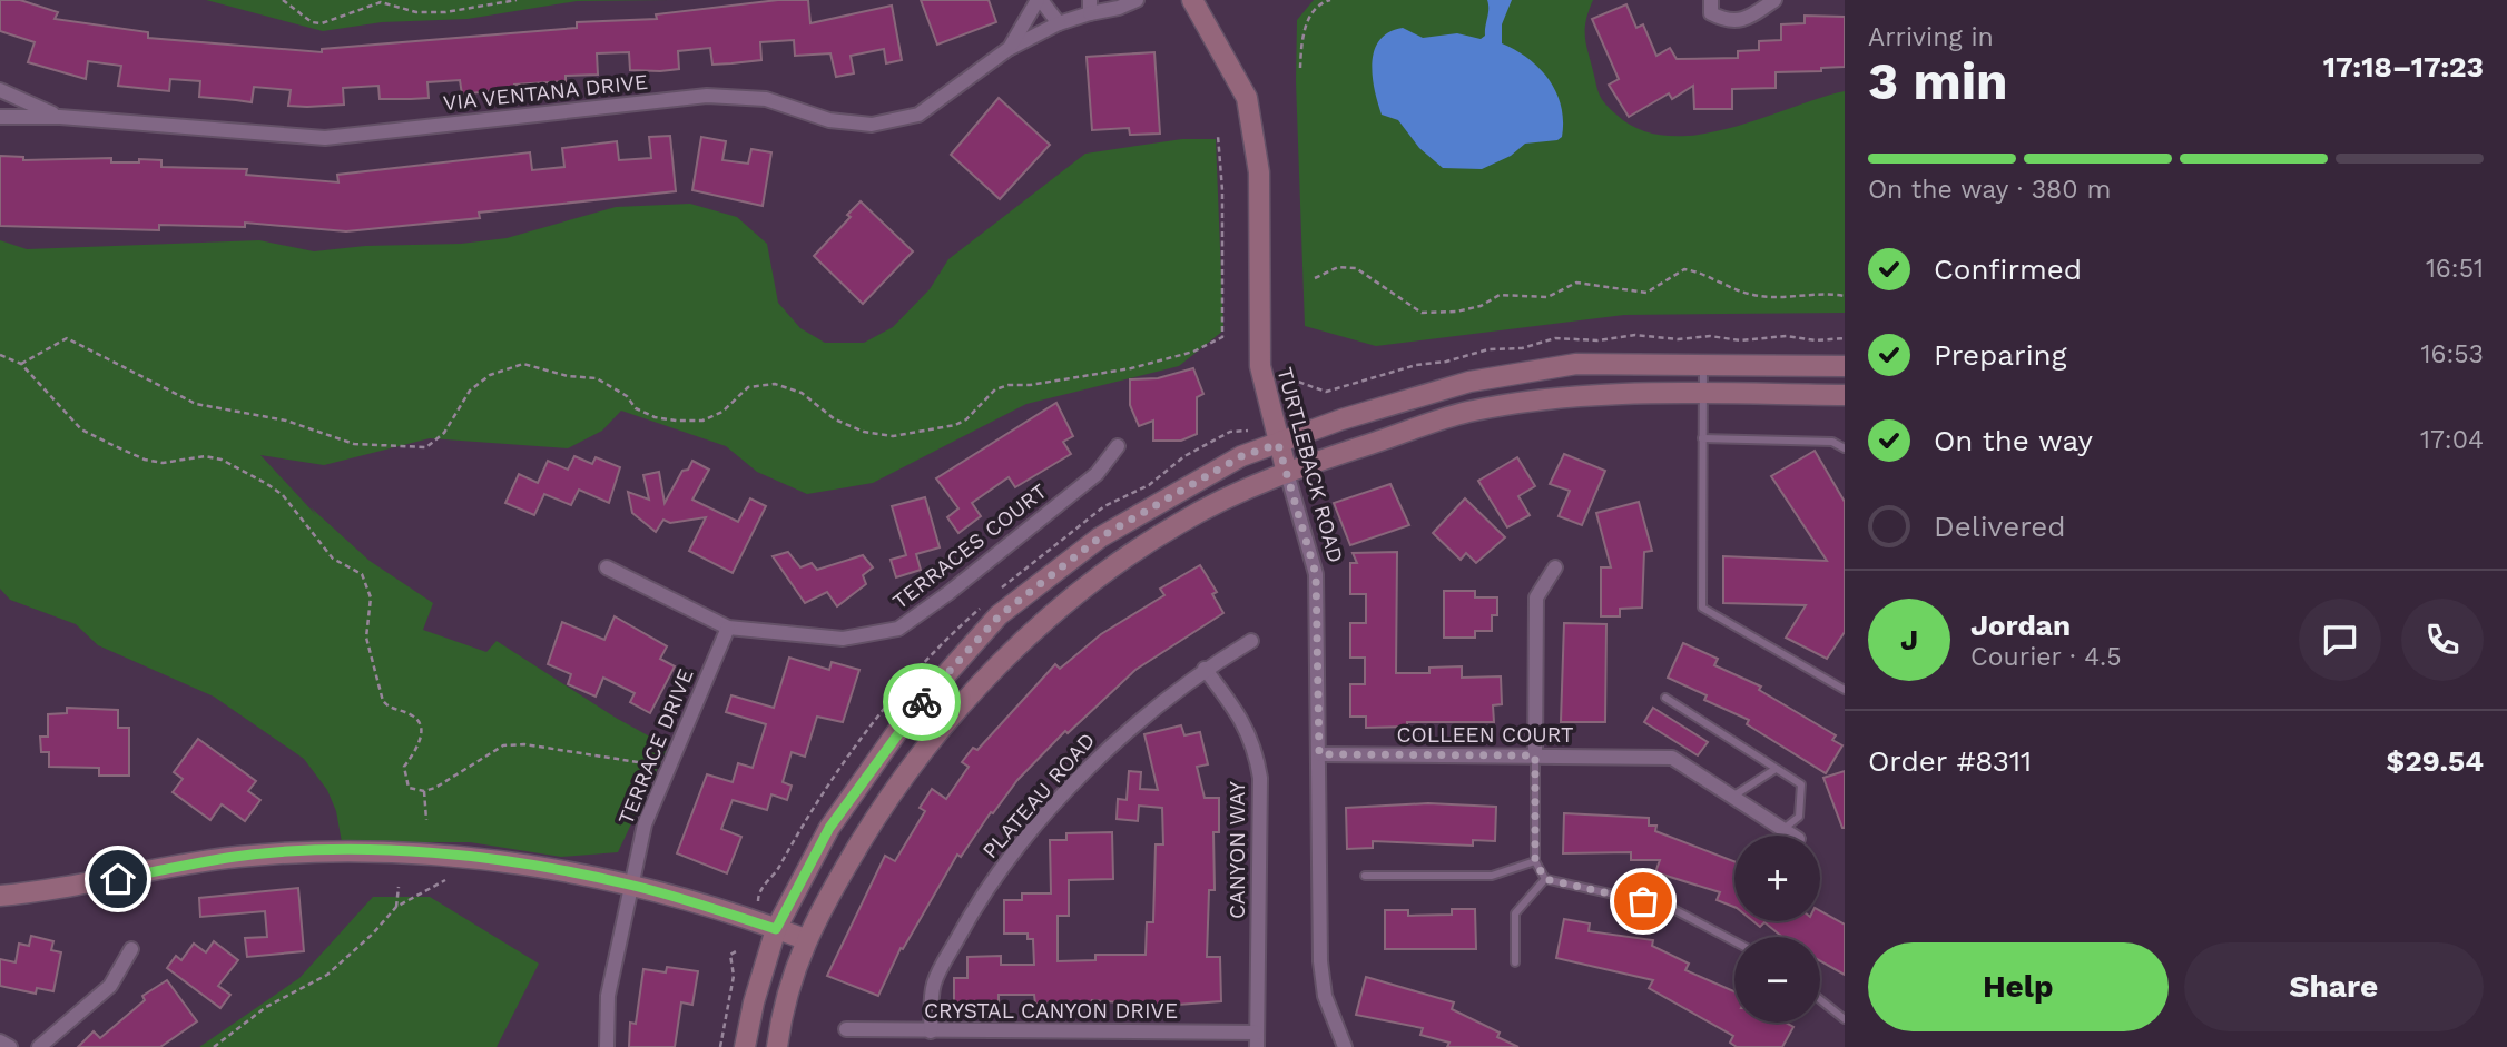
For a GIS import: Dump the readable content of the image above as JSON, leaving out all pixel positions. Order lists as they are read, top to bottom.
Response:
{
  "streets": {
    "main road": ["TURTLEBACK ROAD"],
    "street": [
      "VIA VENTANA DRIVE",
      "TERRACES COURT",
      "COLLEEN COURT",
      "TERRACE DRIVE",
      "PLATEAU ROAD",
      "CANYON WAY",
      "CRYSTAL CANYON DRIVE"
    ]
  },
  "crossings": [
    ["TURTLEBACK ROAD", "COLLEEN COURT"],
    ["TERRACES COURT", "TERRACE DRIVE"],
    ["PLATEAU ROAD", "CANYON WAY"],
    ["PLATEAU ROAD", "CRYSTAL CANYON DRIVE"],
    ["CANYON WAY", "CRYSTAL CANYON DRIVE"]
  ],
  "page": {
    "heading": ["3 min", "Arriving in", "17:18–17:23"],
    "panel": [
      "Jordan",
      "Courier · 4.5",
      "Order #8311",
      "$29.54"
    ],
    "bar": "On the way · 380 m",
    "list": [
      ["Confirmed", "16:51"],
      ["Preparing", "16:53"],
      ["On the way", "17:04"],
      "Delivered"
    ],
    "round": "J",
    "map_buttons": ["+", "−"],
    "buttons": ["Help", "Share"]
  }
}
